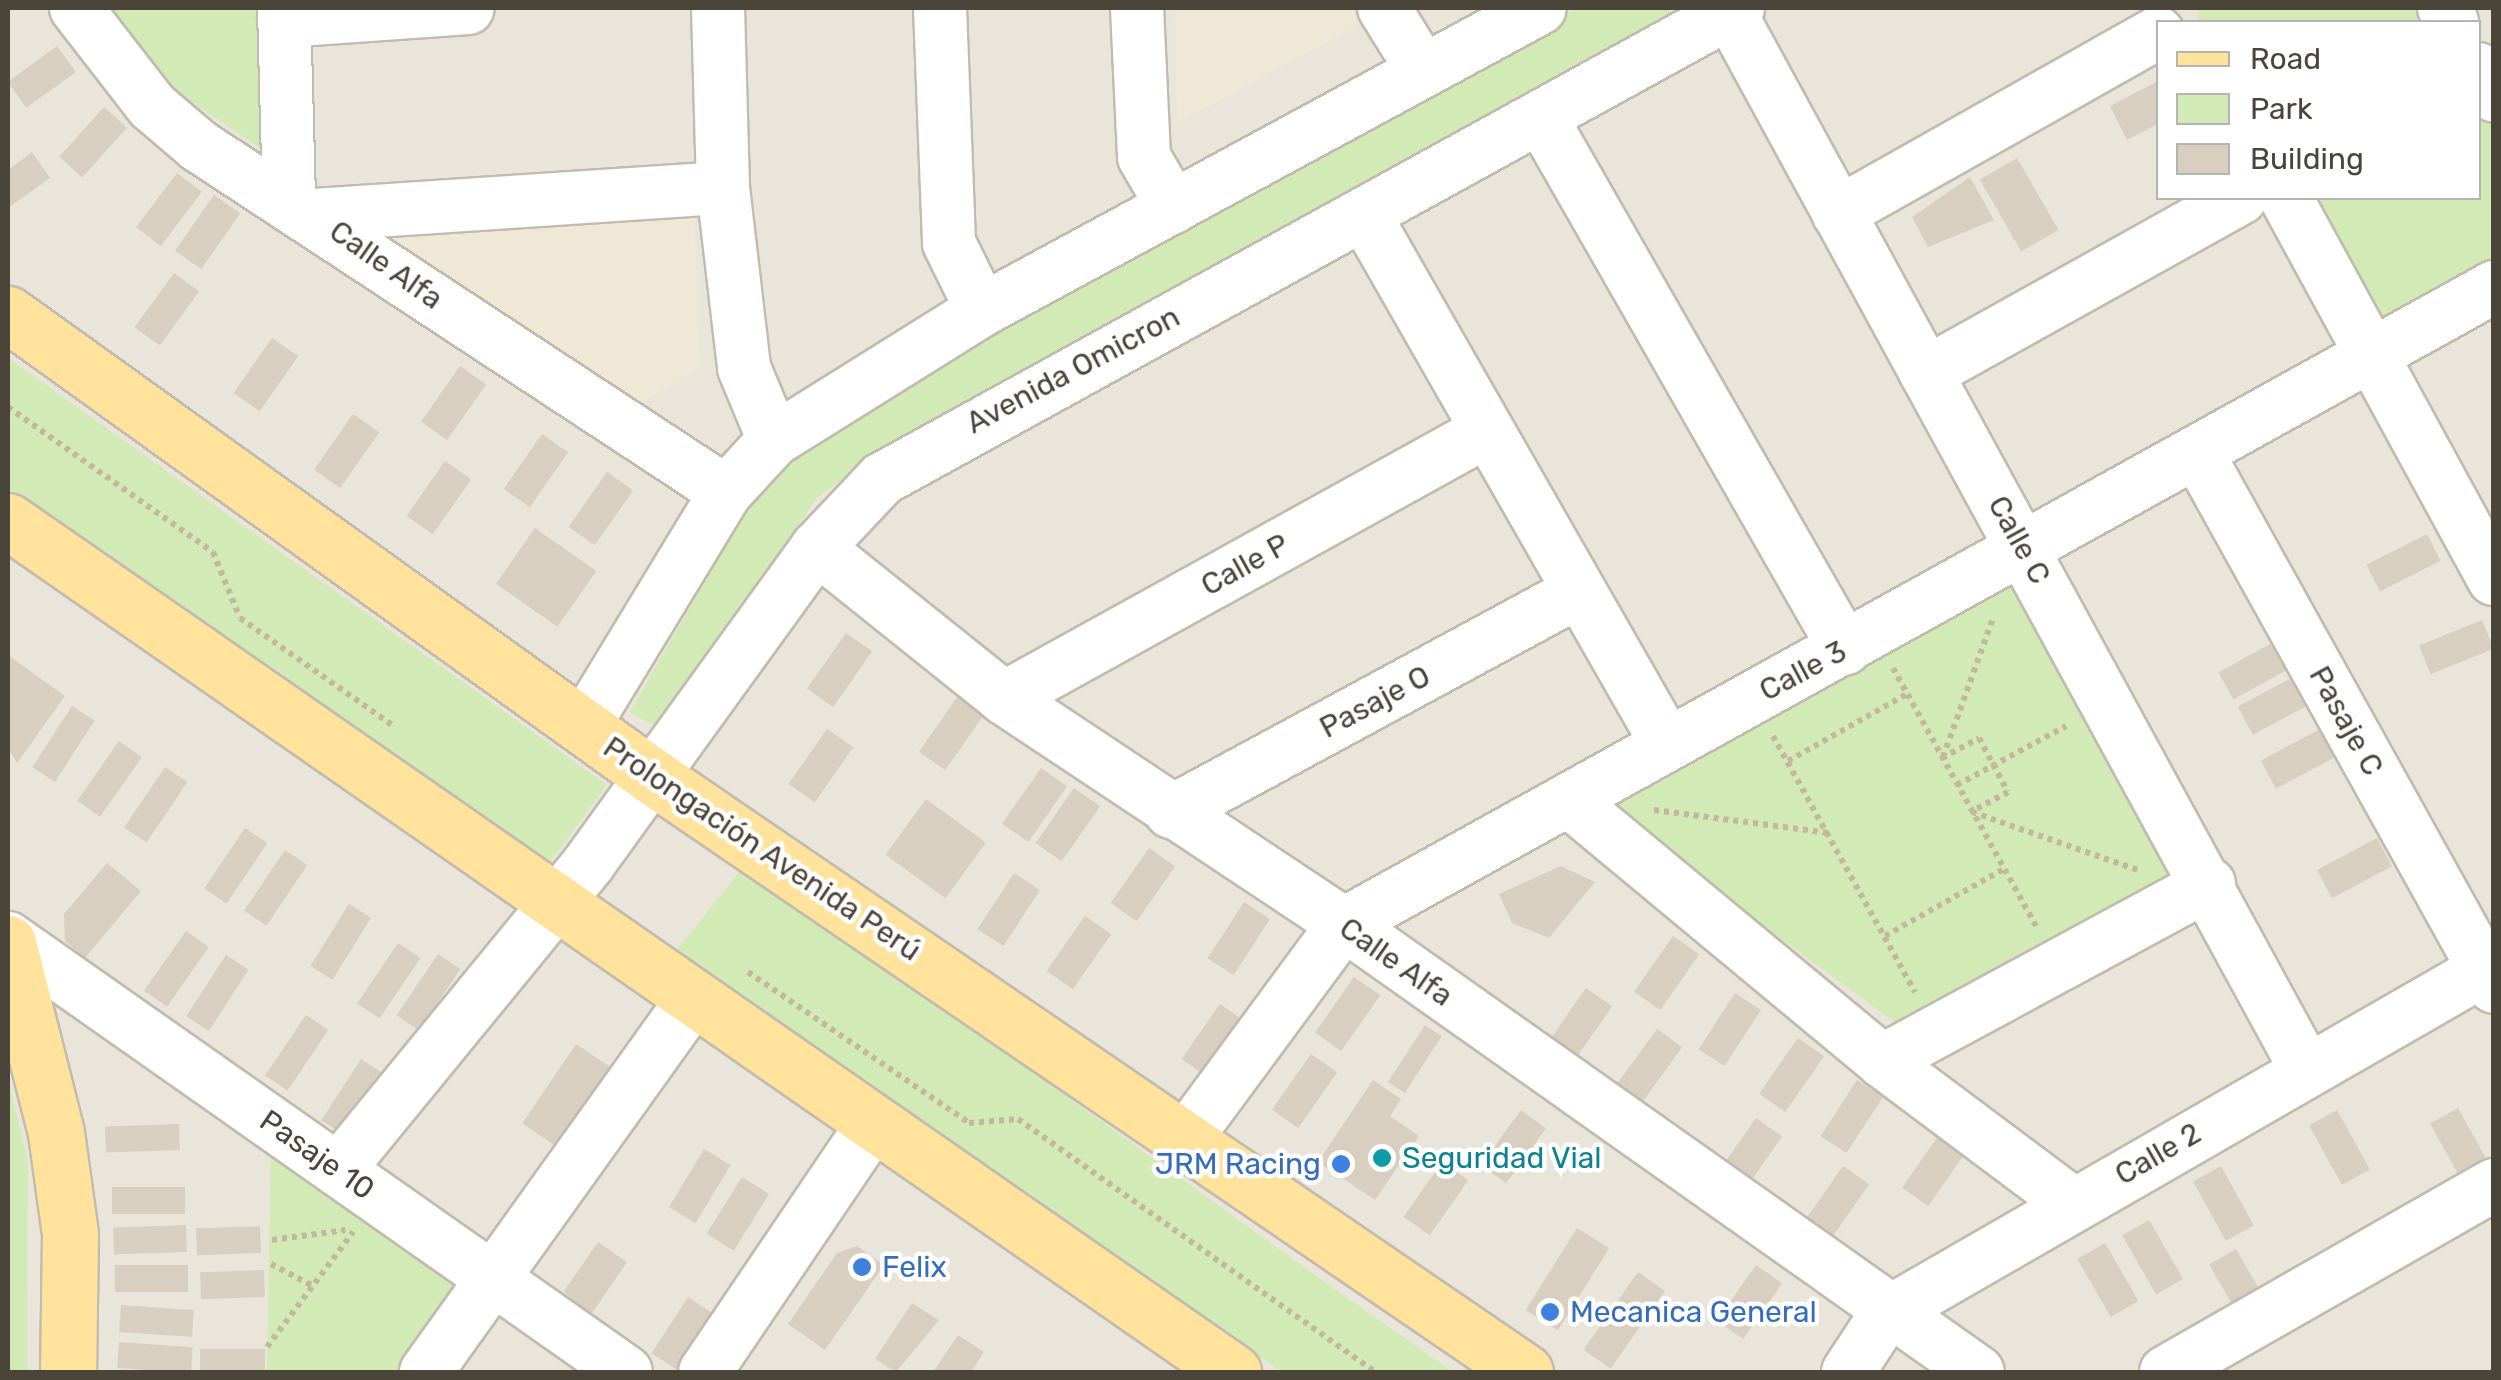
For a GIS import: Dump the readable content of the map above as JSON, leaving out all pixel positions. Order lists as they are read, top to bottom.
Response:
{
  "streets": {
    "main road": ["Prolongación Avenida Perú"],
    "street": [
      "Calle Alfa",
      "Avenida Omicron",
      "Calle C",
      "Calle P",
      "Calle 3",
      "Pasaje O",
      "Pasaje C",
      "Calle 2",
      "Pasaje 10"
    ]
  },
  "crossings": [
    ["Calle Alfa", "Avenida Omicron"],
    ["Calle Alfa", "Calle P"],
    ["Calle Alfa", "Calle 3"],
    ["Calle Alfa", "Pasaje O"],
    ["Calle Alfa", "Calle 2"],
    ["Avenida Omicron", "Calle C"],
    ["Avenida Omicron", "Prolongación Avenida Perú"],
    ["Avenida Omicron", "Pasaje 10"],
    ["Calle C", "Calle 3"],
    ["Calle C", "Calle 2"],
    ["Calle 3", "Pasaje C"],
    ["Calle 3", "Prolongación Avenida Perú"],
    ["Pasaje C", "Calle 2"]
  ],
  "places": [
    "Seguridad Vial",
    "JRM Racing",
    "Felix",
    "Mecanica General"
  ],
  "legend": ["Road", "Park", "Building"]
}
